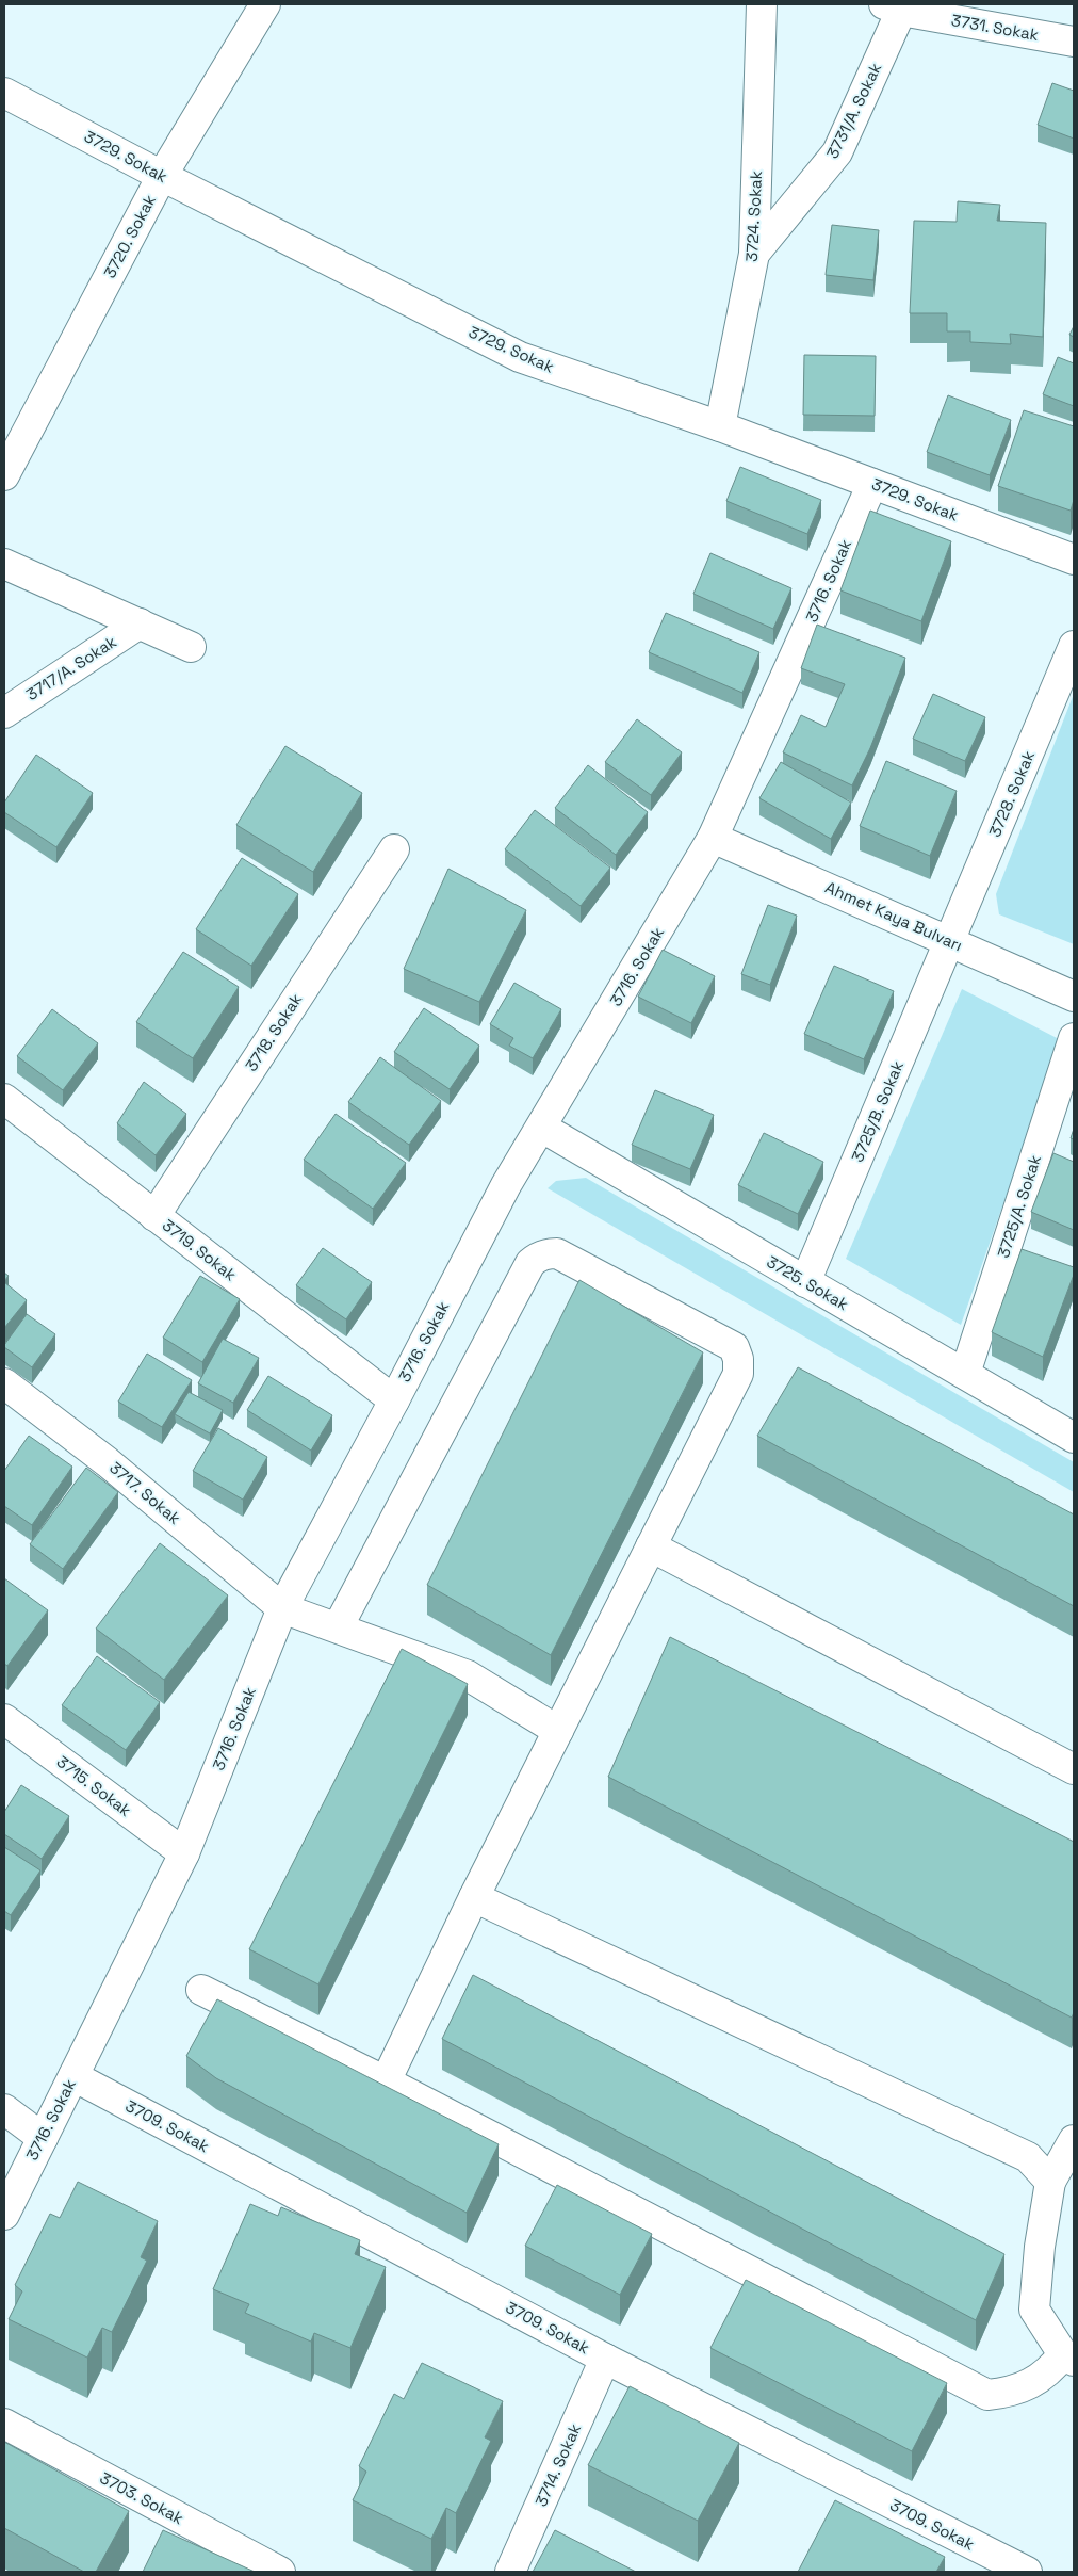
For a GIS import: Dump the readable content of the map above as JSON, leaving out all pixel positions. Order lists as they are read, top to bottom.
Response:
{
  "streets": {
    "street": [
      "3731. Sokak",
      "3731/A. Sokak",
      "3729. Sokak",
      "3724. Sokak",
      "3720. Sokak",
      "3716. Sokak",
      "3717/A. Sokak",
      "3728. Sokak",
      "Ahmet Kaya Bulvarı",
      "3718. Sokak",
      "3725/B. Sokak",
      "3725/A. Sokak",
      "3719. Sokak",
      "3725. Sokak",
      "3717. Sokak",
      "3715. Sokak",
      "3709. Sokak",
      "3714. Sokak",
      "3703. Sokak"
    ]
  },
  "crossings": [
    ["3731. Sokak", "3731/A. Sokak"],
    ["3731/A. Sokak", "3724. Sokak"],
    ["3729. Sokak", "3724. Sokak"],
    ["3729. Sokak", "3720. Sokak"],
    ["3729. Sokak", "3716. Sokak"],
    ["3716. Sokak", "Ahmet Kaya Bulvarı"],
    ["3716. Sokak", "3719. Sokak"],
    ["3716. Sokak", "3725. Sokak"],
    ["3716. Sokak", "3717. Sokak"],
    ["3716. Sokak", "3715. Sokak"],
    ["3716. Sokak", "3709. Sokak"],
    ["3728. Sokak", "Ahmet Kaya Bulvarı"],
    ["3728. Sokak", "3725/B. Sokak"],
    ["Ahmet Kaya Bulvarı", "3725/B. Sokak"],
    ["3718. Sokak", "3719. Sokak"],
    ["3725/B. Sokak", "3725. Sokak"],
    ["3725/A. Sokak", "3725. Sokak"],
    ["3709. Sokak", "3714. Sokak"]
  ]
}
